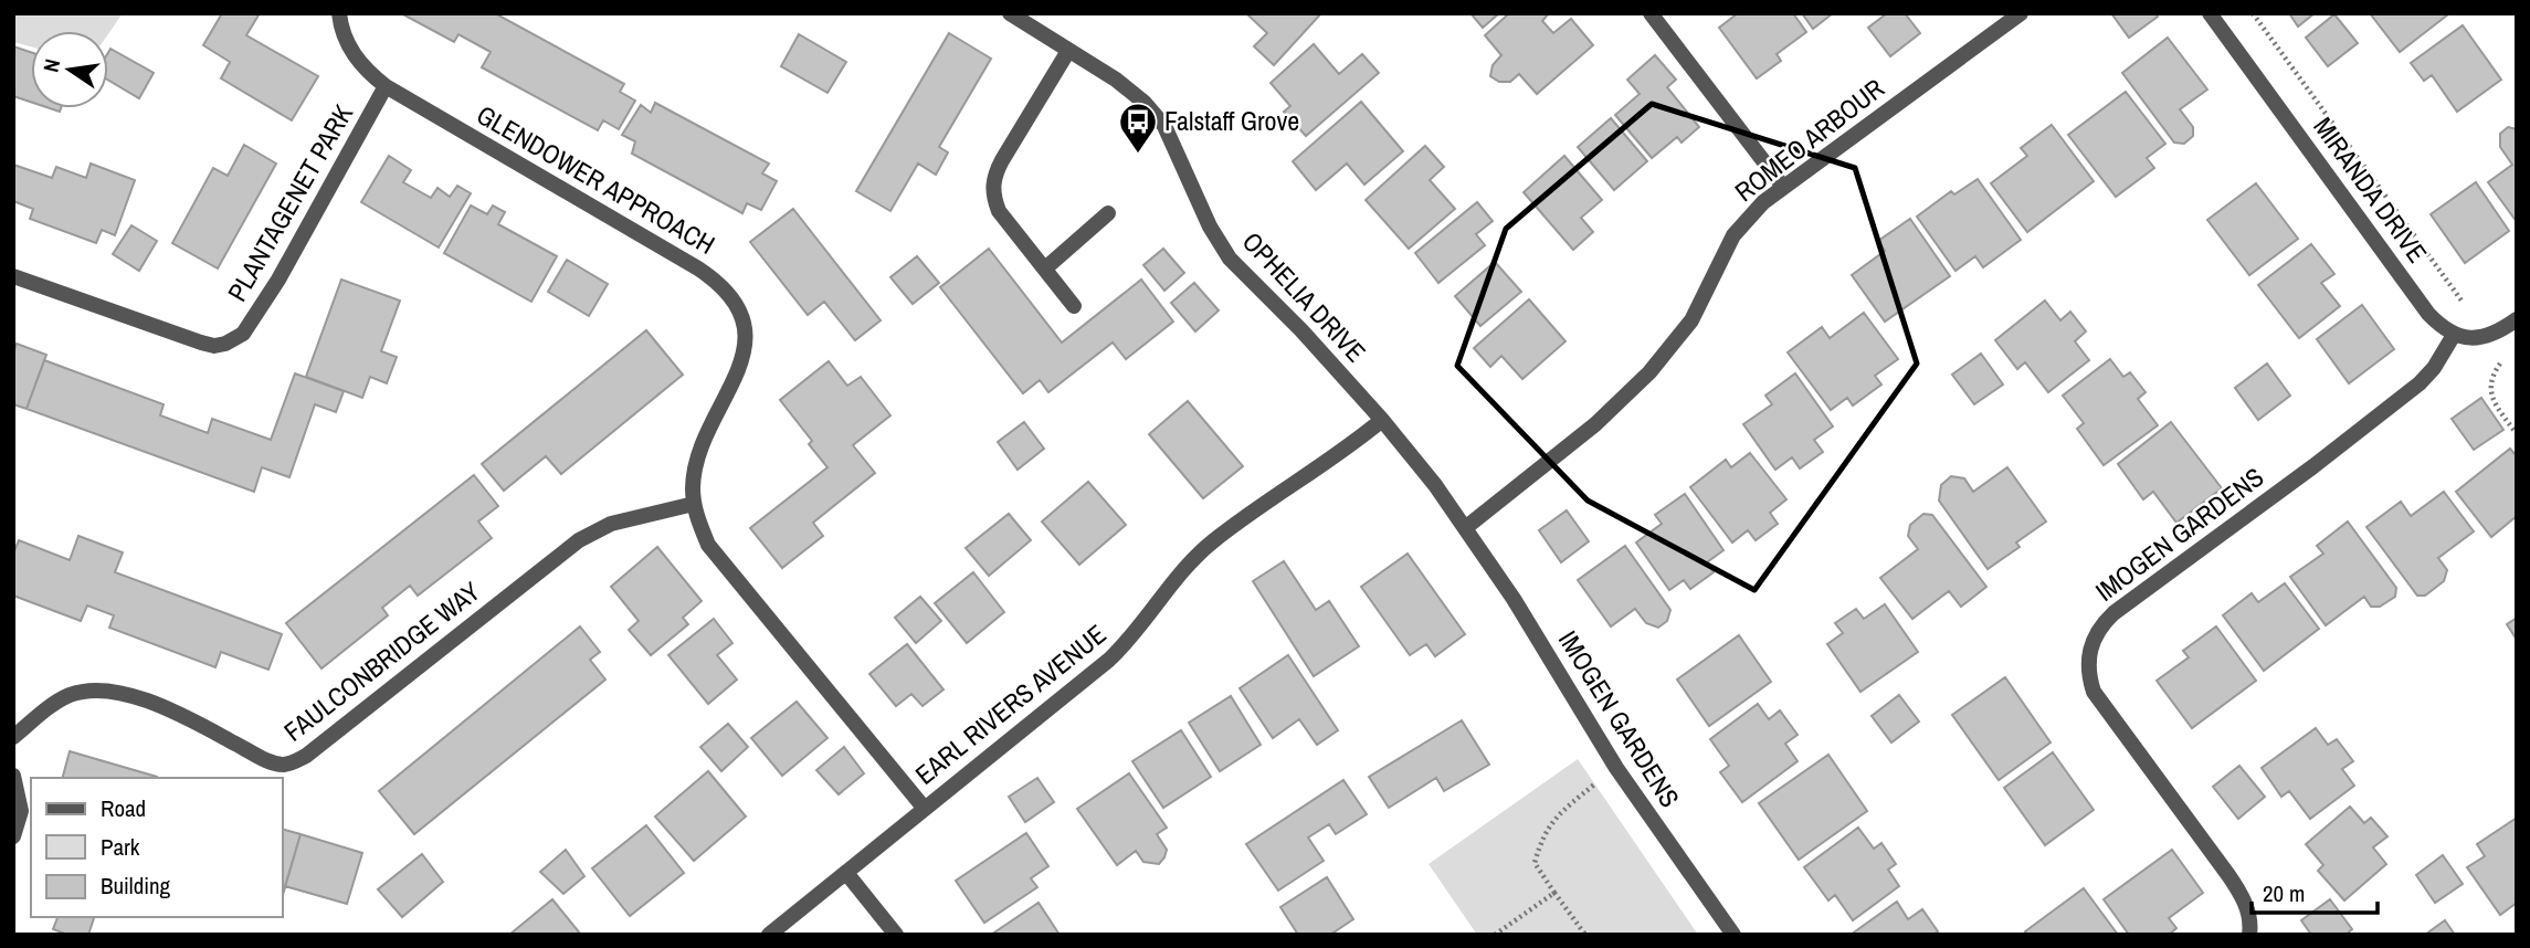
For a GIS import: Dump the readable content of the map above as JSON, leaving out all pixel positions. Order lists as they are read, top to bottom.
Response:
{
  "streets": {
    "street": [
      "ROMEO ARBOUR",
      "GLENDOWER APPROACH",
      "MIRANDA DRIVE",
      "PLANTAGENET PARK",
      "OPHELIA DRIVE",
      "IMOGEN GARDENS",
      "FAULCONBRIDGE WAY",
      "EARL RIVERS AVENUE"
    ]
  },
  "crossings": [
    ["ROMEO ARBOUR", "OPHELIA DRIVE"],
    ["ROMEO ARBOUR", "IMOGEN GARDENS"],
    ["GLENDOWER APPROACH", "PLANTAGENET PARK"],
    ["GLENDOWER APPROACH", "FAULCONBRIDGE WAY"],
    ["GLENDOWER APPROACH", "EARL RIVERS AVENUE"],
    ["MIRANDA DRIVE", "IMOGEN GARDENS"],
    ["OPHELIA DRIVE", "IMOGEN GARDENS"],
    ["OPHELIA DRIVE", "EARL RIVERS AVENUE"]
  ],
  "places": {
    "bus stop": ["Falstaff Grove"]
  },
  "legend": ["Road", "Park", "Building"],
  "scale_bar": "20 m",
  "north": "left"
}
